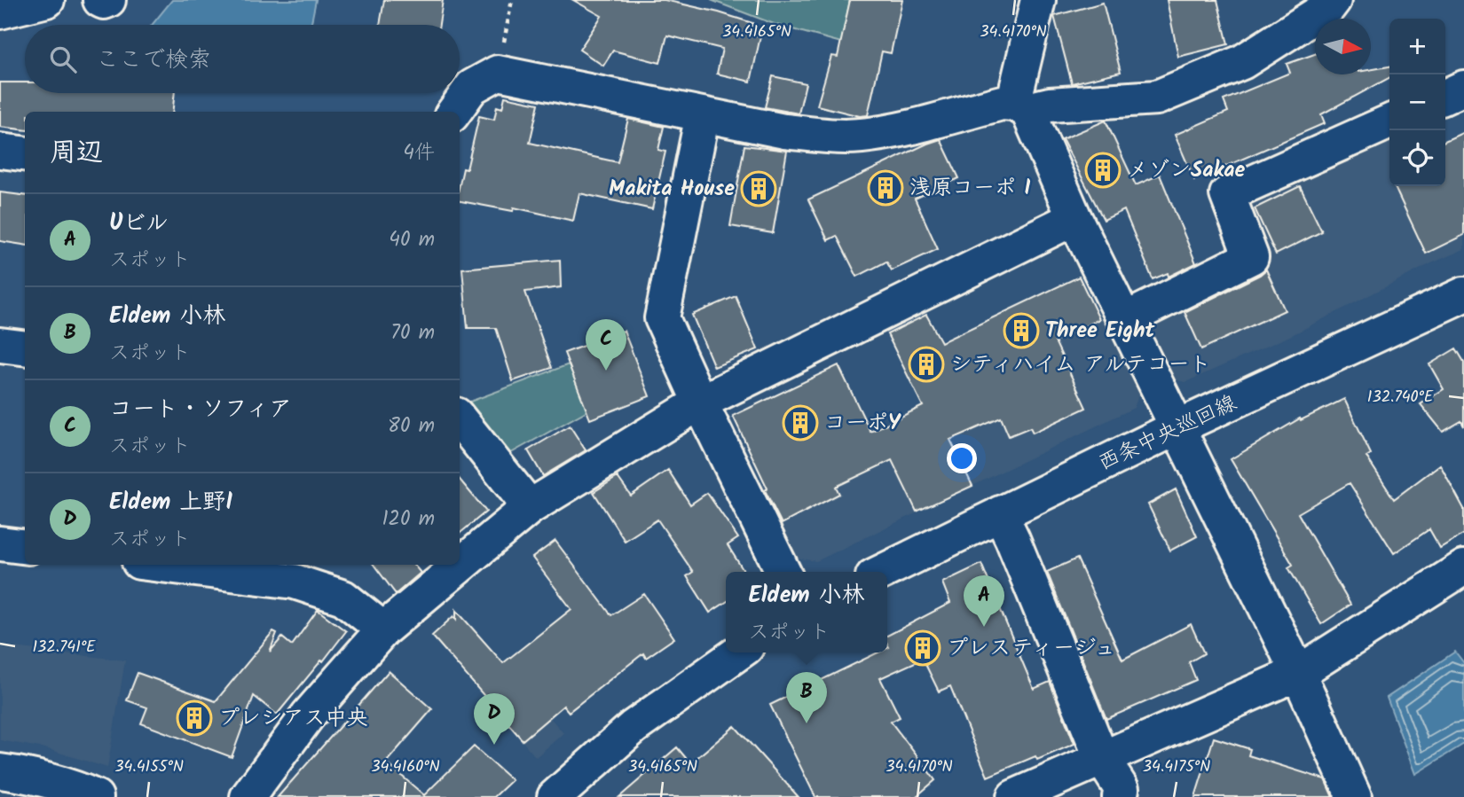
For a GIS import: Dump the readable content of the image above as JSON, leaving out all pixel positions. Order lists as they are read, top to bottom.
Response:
{
  "streets": {
    "street": ["西条中央巡回線"]
  },
  "places": {
    "building": [
      "メゾンSakae",
      "浅原コーポ I",
      "Makita House",
      "Three Eight",
      "シティハイム アルテコート",
      "コーポY",
      "プレスティージュ",
      "プレシアス中央"
    ]
  },
  "north": "right",
  "page": {
    "map_buttons": ["+", "−"],
    "search": "ここで検索",
    "heading": ["周辺", "4件"],
    "list": [
      {
        "mark": "A",
        "name": "Uビル",
        "note": "スポット",
        "value": "40 m"
      },
      {
        "mark": "B",
        "name": "Eldem 小林",
        "note": "スポット",
        "value": "70 m"
      },
      {
        "mark": "C",
        "name": "コート・ソフィア",
        "note": "スポット",
        "value": "80 m"
      },
      {
        "mark": "D",
        "name": "Eldem 上野I",
        "note": "スポット",
        "value": "120 m"
      }
    ],
    "pins": [
      "C",
      "A",
      "B",
      "D"
    ],
    "popup": ["Eldem 小林", "スポット"]
  },
  "coordinates": [
    "34.4165°N",
    "34.4170°N",
    "132.740°E",
    "132.741°E",
    "34.4155°N",
    "34.4160°N",
    "34.4175°N"
  ]
}
